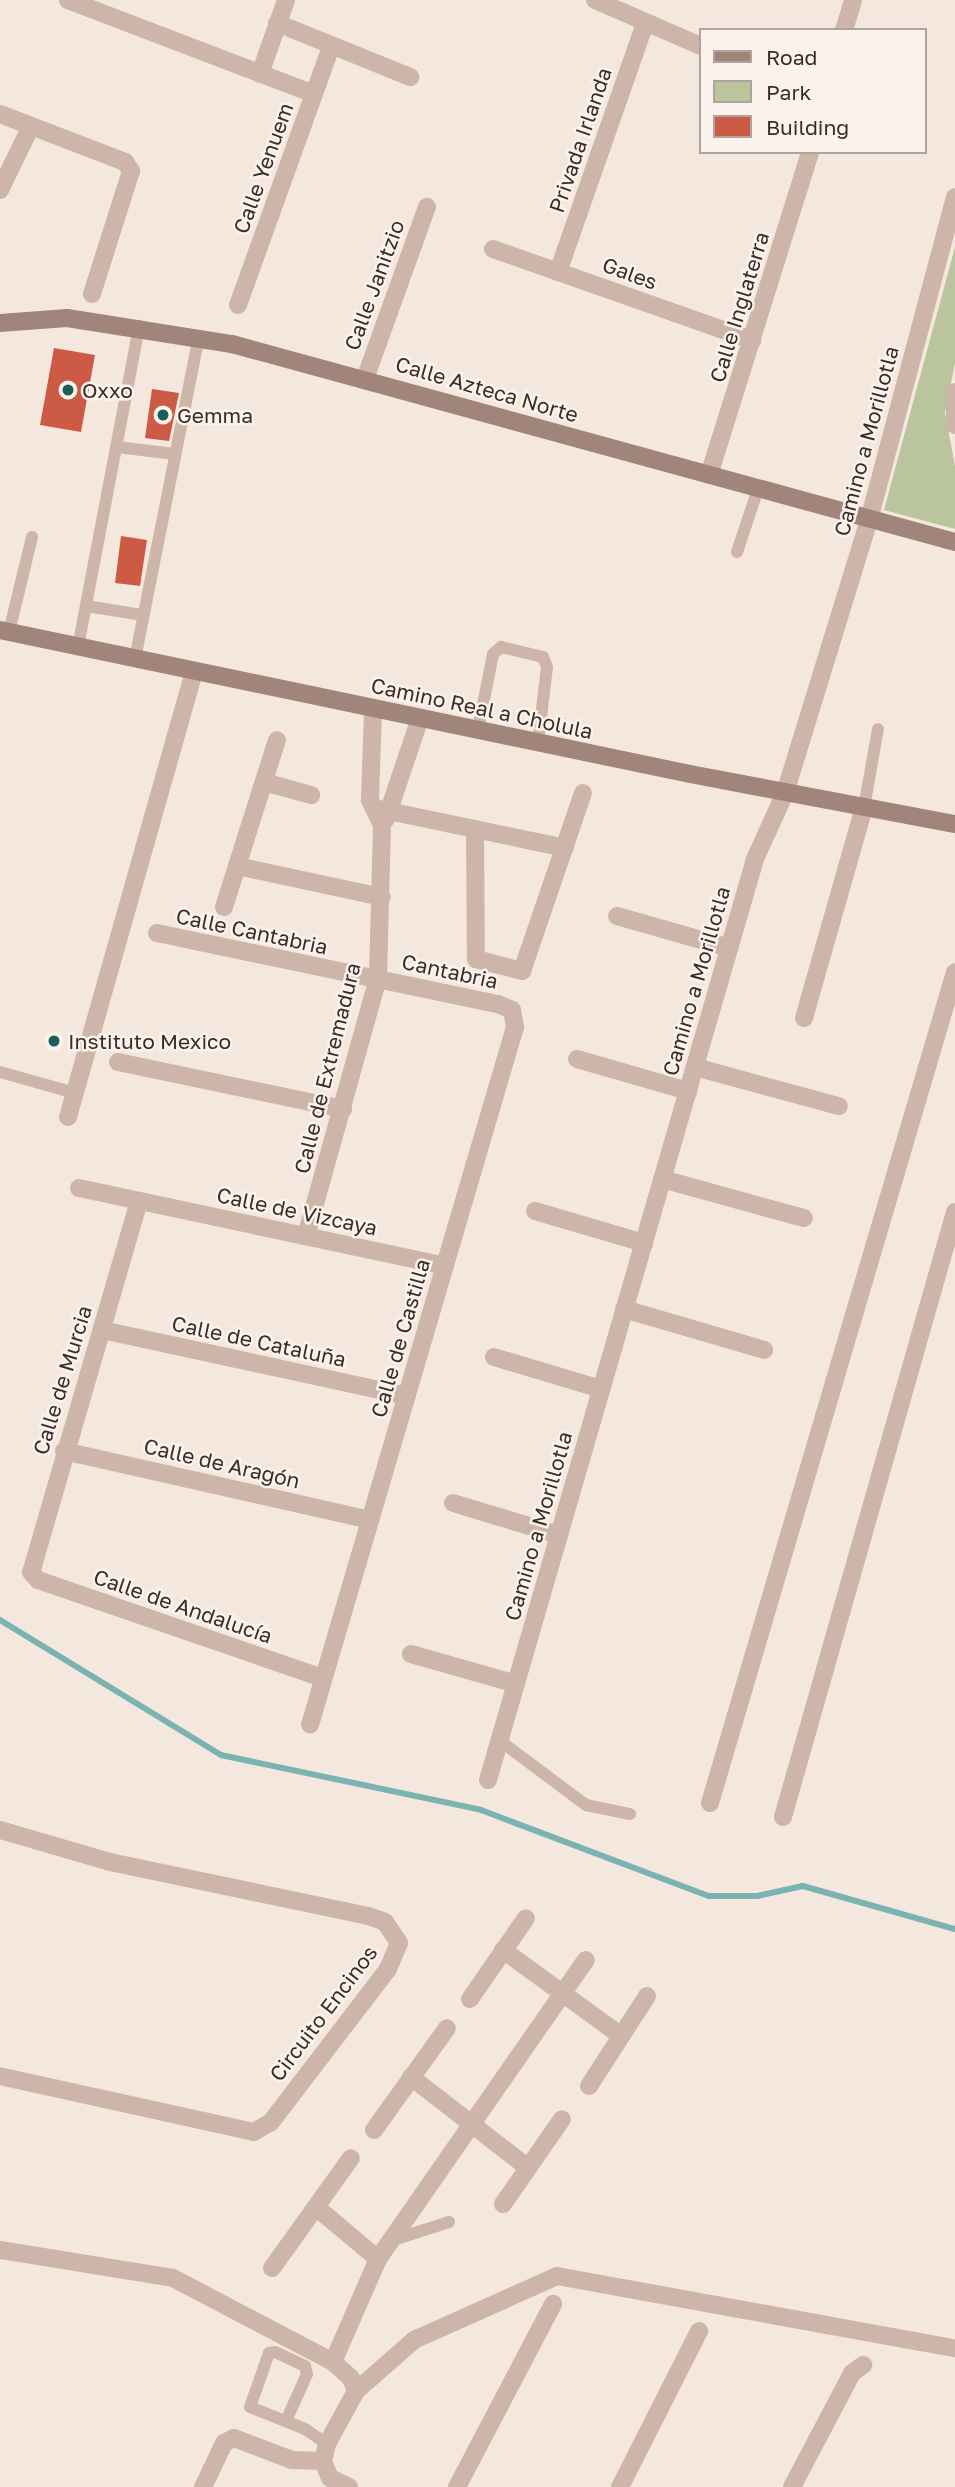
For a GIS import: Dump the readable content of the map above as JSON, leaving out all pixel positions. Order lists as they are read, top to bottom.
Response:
{
  "streets": {
    "main road": ["Calle Azteca Norte", "Camino Real a Cholula"],
    "street": [
      "Privada Irlanda",
      "Calle Yenuem",
      "Gales",
      "Calle Janitzio",
      "Calle Inglaterra",
      "Camino a Morillotla",
      "Calle Cantabria",
      "Cantabria",
      "Calle de Extremadura",
      "Calle de Vizcaya",
      "Calle de Castilla",
      "Calle de Cataluña",
      "Calle de Murcia",
      "Calle de Aragón",
      "Calle de Andalucía",
      "Circuito Encinos"
    ]
  },
  "crossings": [
    ["Privada Irlanda", "Gales"],
    ["Gales", "Calle Inglaterra"],
    ["Calle Janitzio", "Calle Azteca Norte"],
    ["Calle Inglaterra", "Calle Azteca Norte"],
    ["Calle Azteca Norte", "Camino a Morillotla"],
    ["Camino a Morillotla", "Camino Real a Cholula"],
    ["Camino Real a Cholula", "Calle de Extremadura"],
    ["Calle Cantabria", "Cantabria"],
    ["Calle Cantabria", "Calle de Extremadura"],
    ["Cantabria", "Calle de Extremadura"],
    ["Cantabria", "Calle de Castilla"],
    ["Calle de Extremadura", "Calle de Vizcaya"],
    ["Calle de Vizcaya", "Calle de Castilla"],
    ["Calle de Vizcaya", "Calle de Murcia"],
    ["Calle de Castilla", "Calle de Cataluña"],
    ["Calle de Castilla", "Calle de Aragón"],
    ["Calle de Castilla", "Calle de Andalucía"],
    ["Calle de Cataluña", "Calle de Murcia"],
    ["Calle de Murcia", "Calle de Aragón"],
    ["Calle de Murcia", "Calle de Andalucía"]
  ],
  "places": ["Oxxo", "Gemma", "Instituto Mexico"],
  "legend": ["Road", "Park", "Building"]
}
